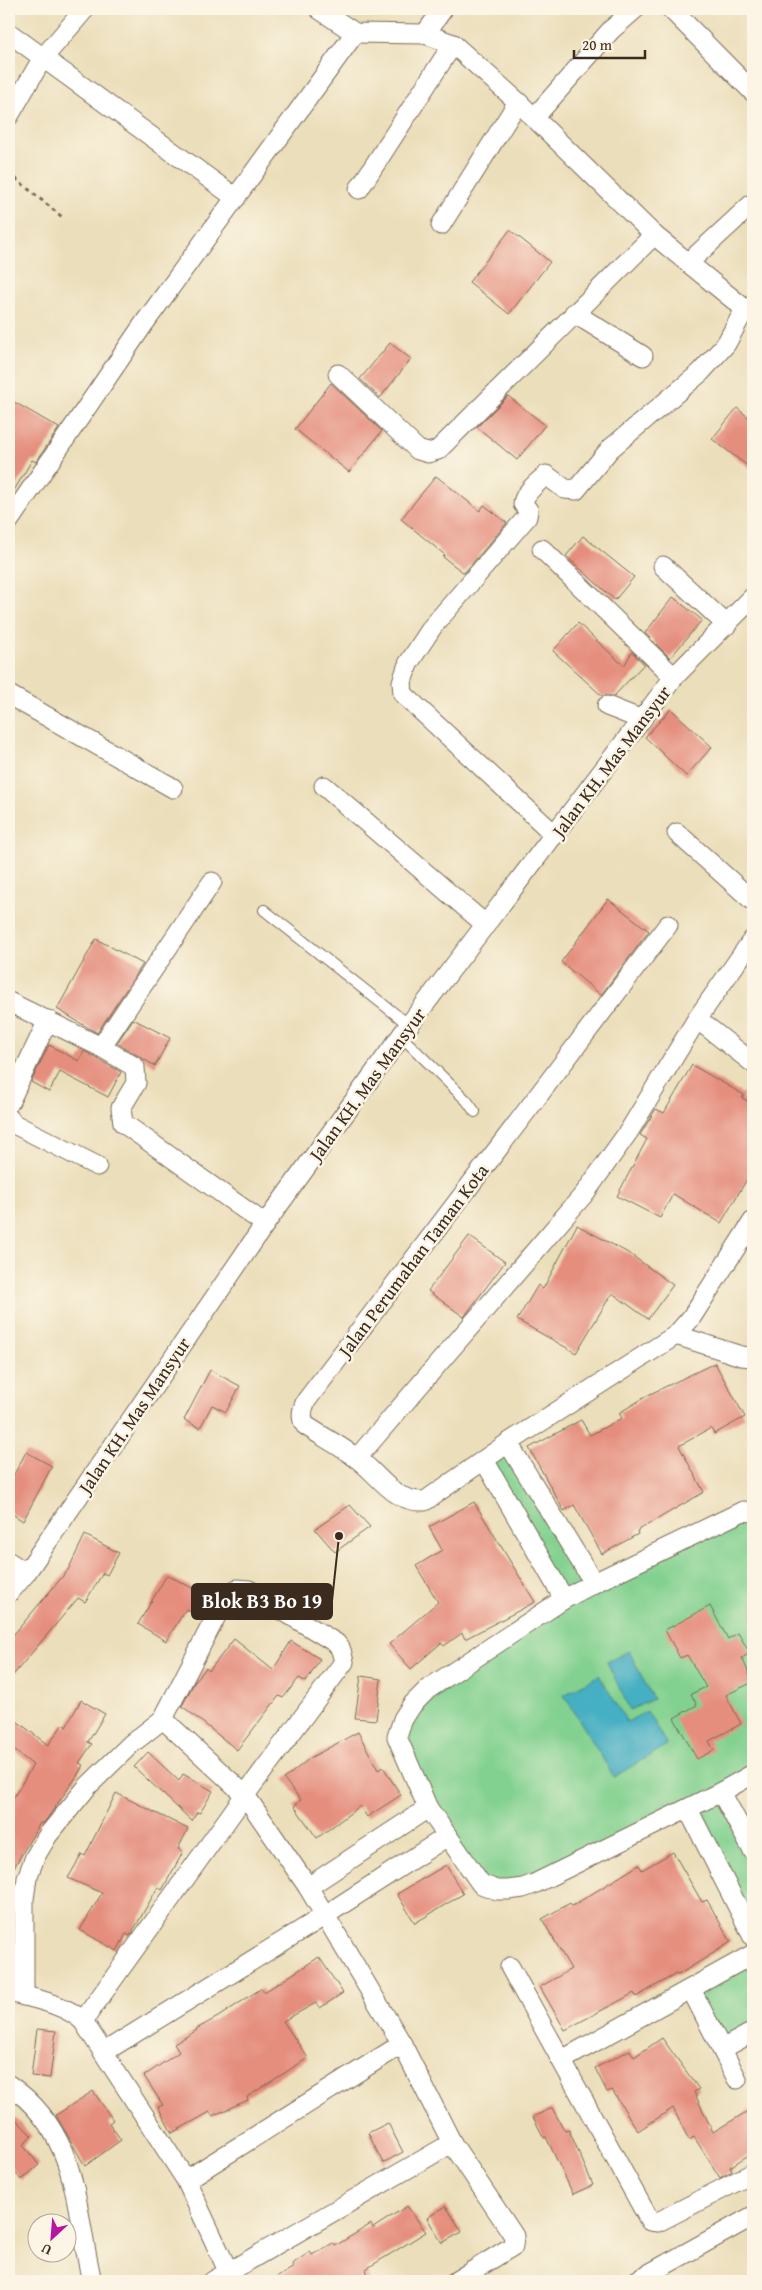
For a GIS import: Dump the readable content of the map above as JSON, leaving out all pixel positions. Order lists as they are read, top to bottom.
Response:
{
  "streets": {
    "street": ["Jalan KH. Mas Mansyur", "Jalan Perumahan Taman Kota"]
  },
  "places": ["Blok B3 Bo 19"],
  "scale_bar": "20 m",
  "north": "bottom left"
}
